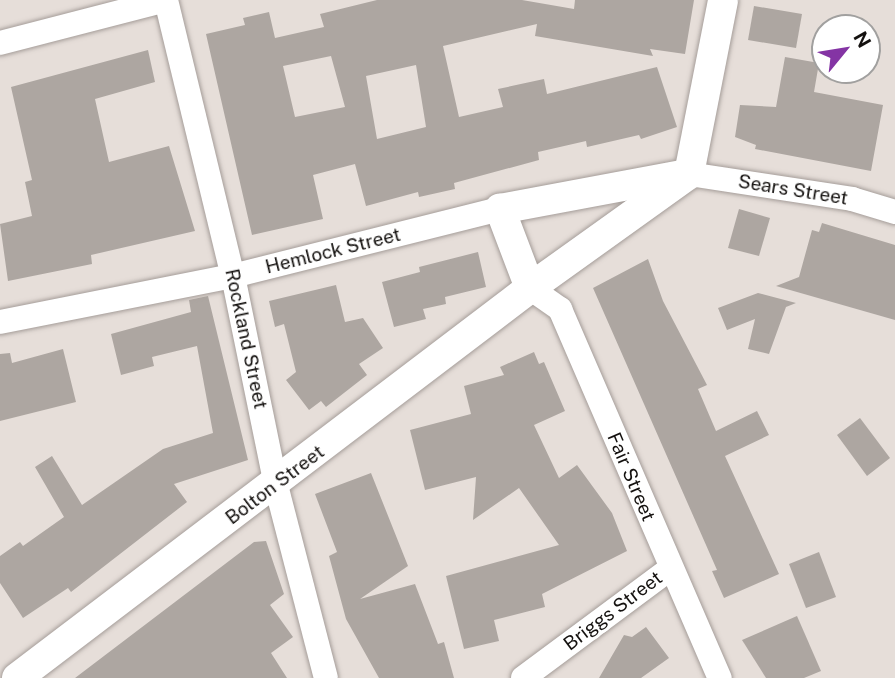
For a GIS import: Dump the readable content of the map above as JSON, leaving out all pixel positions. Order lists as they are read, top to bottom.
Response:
{
  "streets": {
    "street": [
      "Sears Street",
      "Hemlock Street",
      "Rockland Street",
      "Fair Street",
      "Bolton Street",
      "Briggs Street"
    ]
  },
  "crossings": [
    ["Hemlock Street", "Rockland Street"],
    ["Rockland Street", "Bolton Street"],
    ["Fair Street", "Bolton Street"],
    ["Fair Street", "Briggs Street"]
  ],
  "north": "top right"
}
